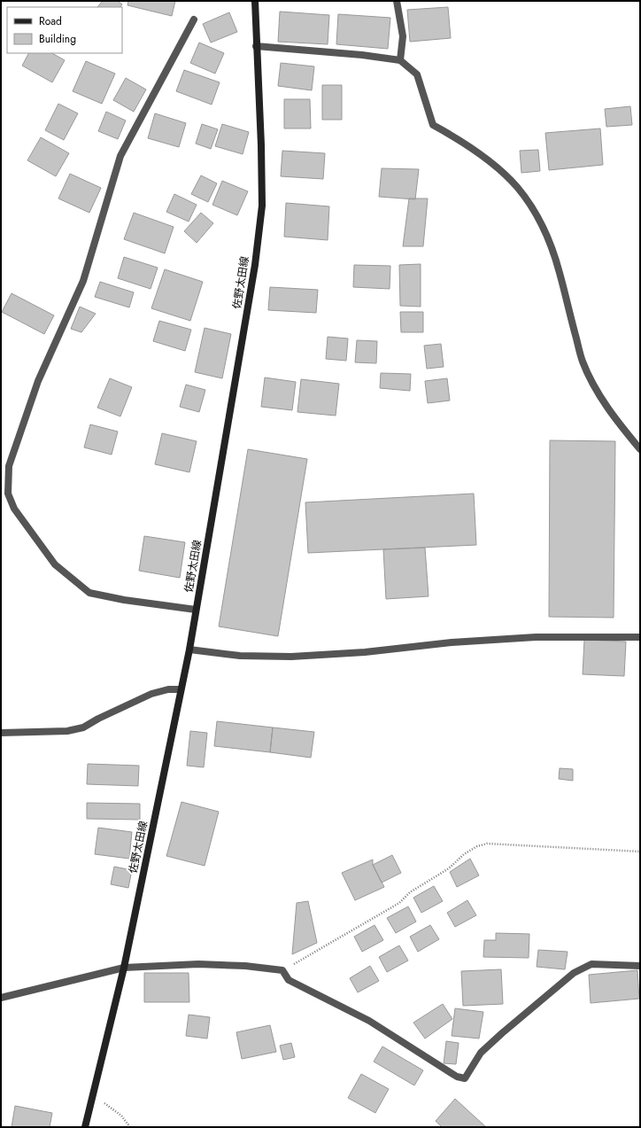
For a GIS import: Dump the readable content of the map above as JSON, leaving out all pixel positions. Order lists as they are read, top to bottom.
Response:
{
  "streets": {
    "main road": ["佐野太田線"]
  },
  "legend": ["Road", "Building"]
}
